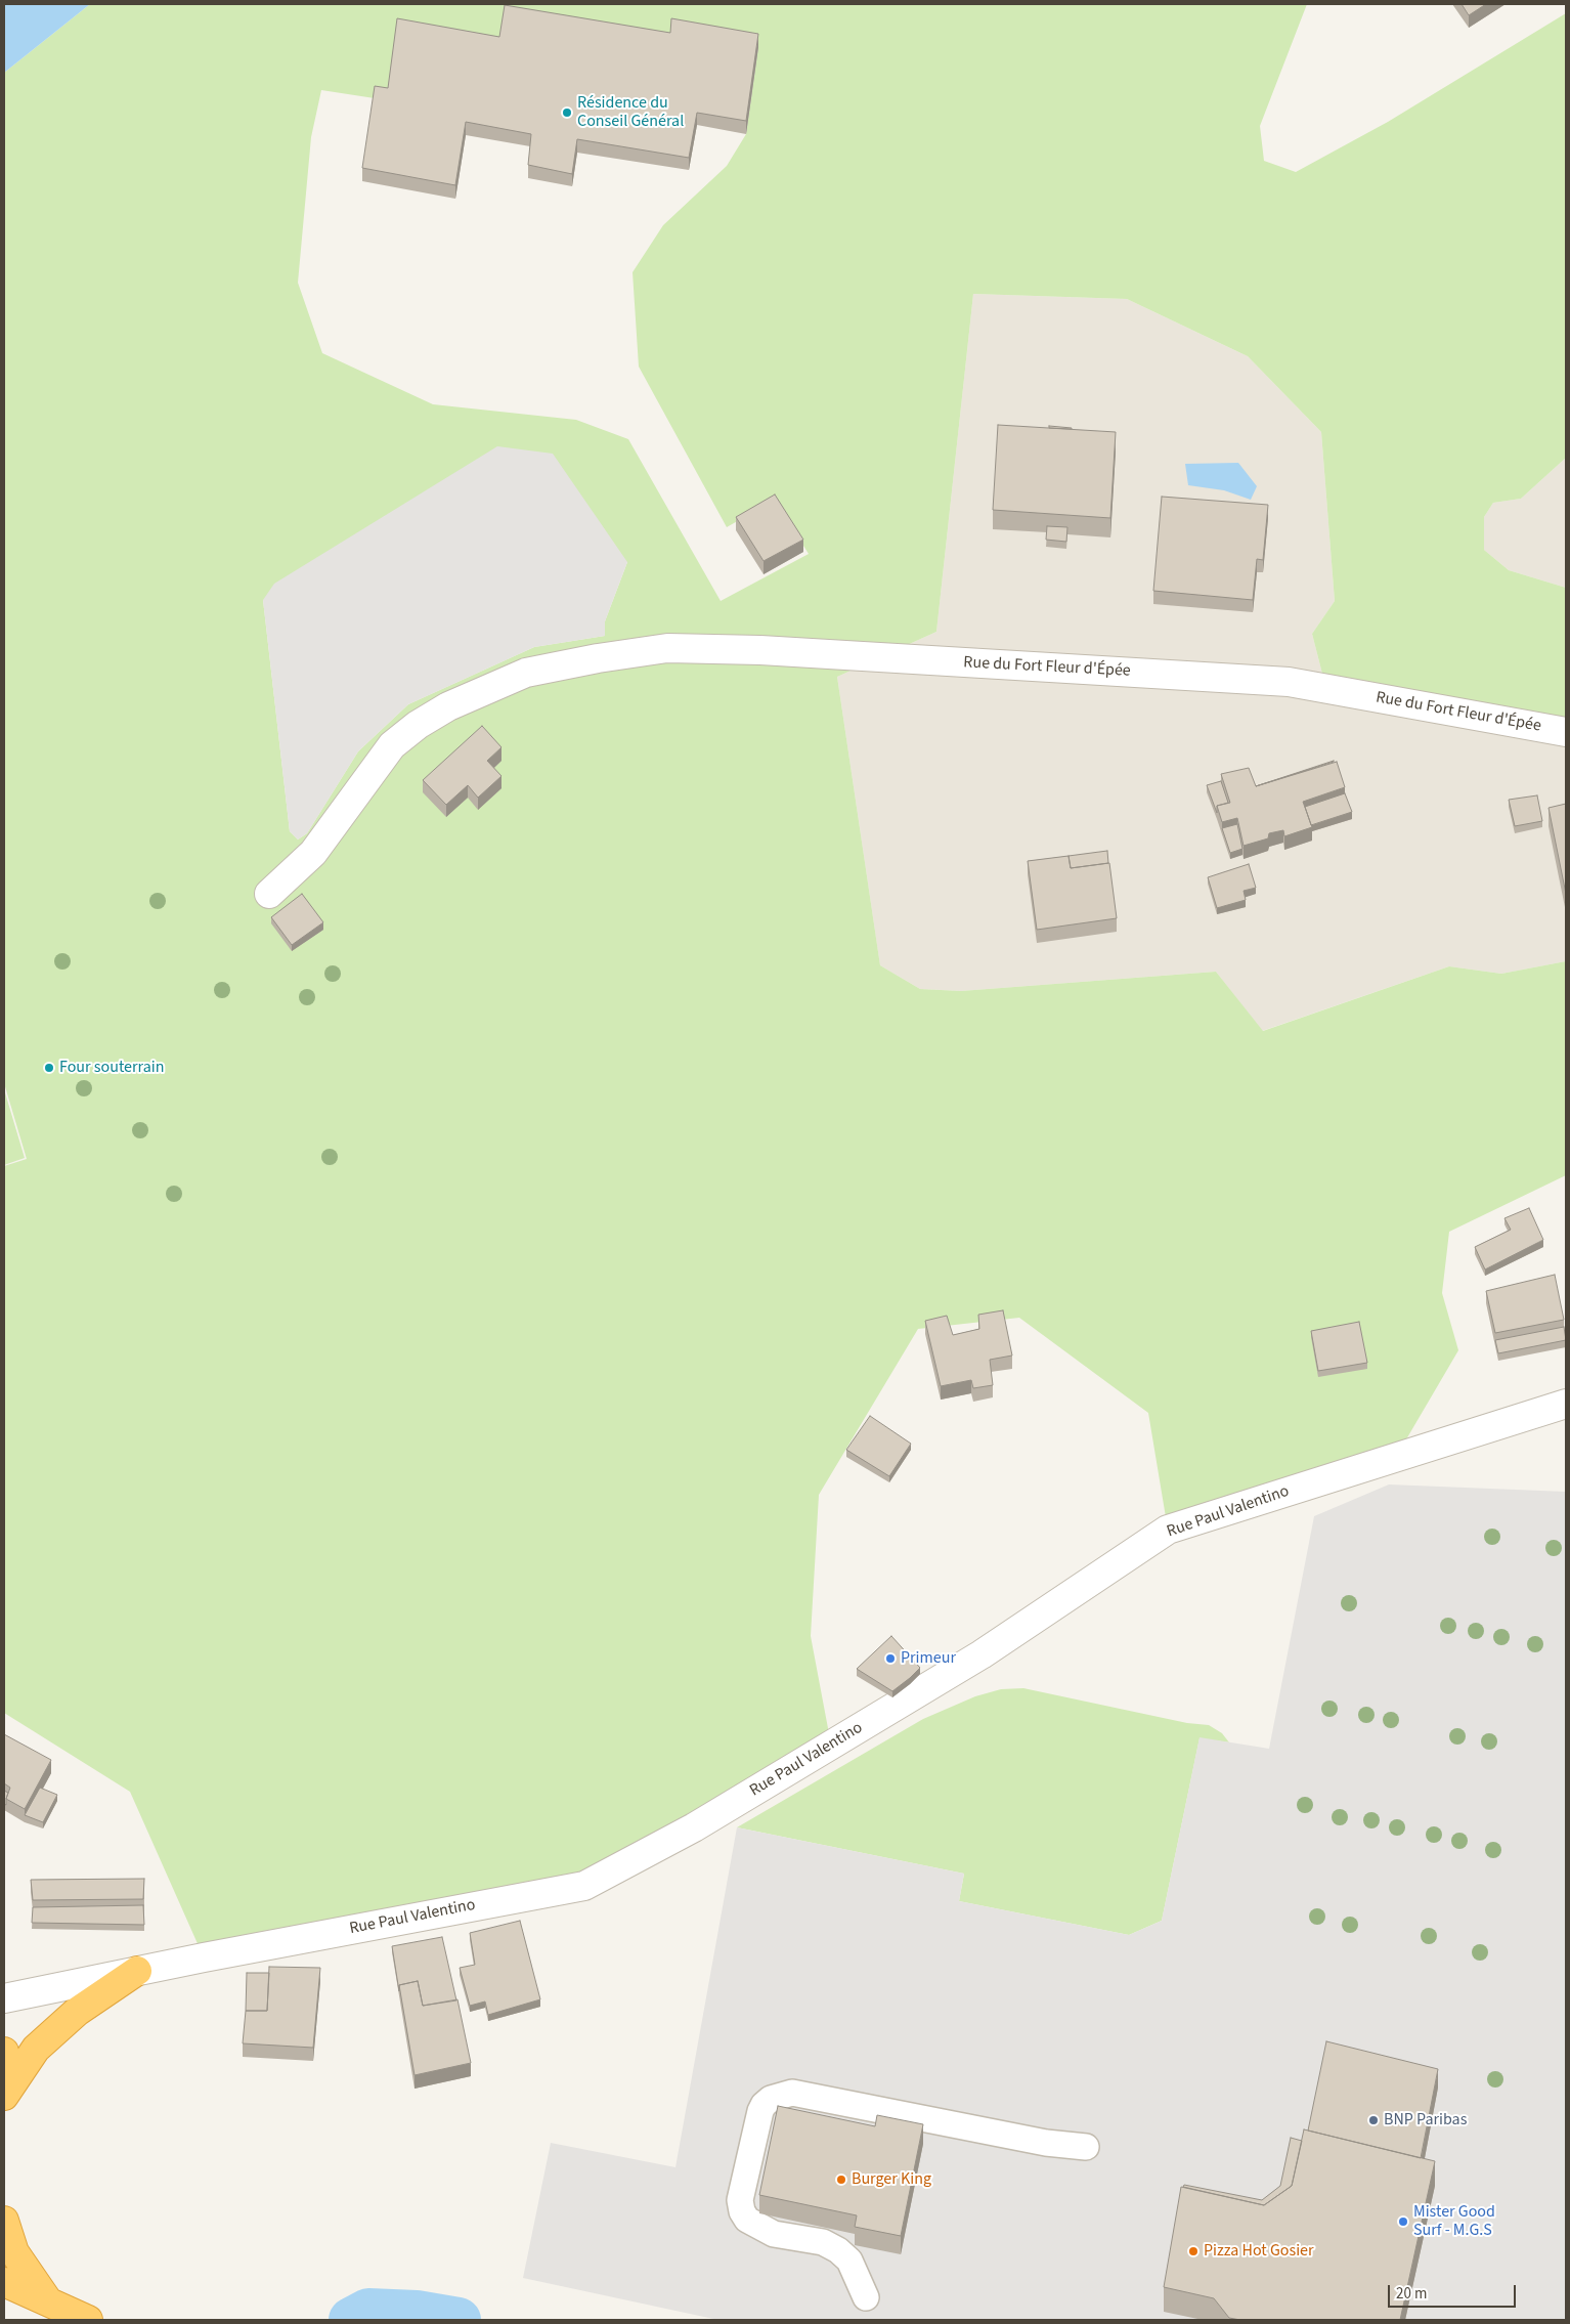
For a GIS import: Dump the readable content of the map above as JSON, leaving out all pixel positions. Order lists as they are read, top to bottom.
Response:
{
  "streets": {
    "street": ["Rue du Fort Fleur d'Épée", "Rue Paul Valentino"]
  },
  "places": [
    "Résidence du Conseil Général",
    "Four souterrain",
    "Primeur",
    "BNP Paribas",
    "Burger King",
    "Mister Good Surf - M.G.S",
    "Pizza Hot Gosier"
  ],
  "scale_bar": "20 m"
}
